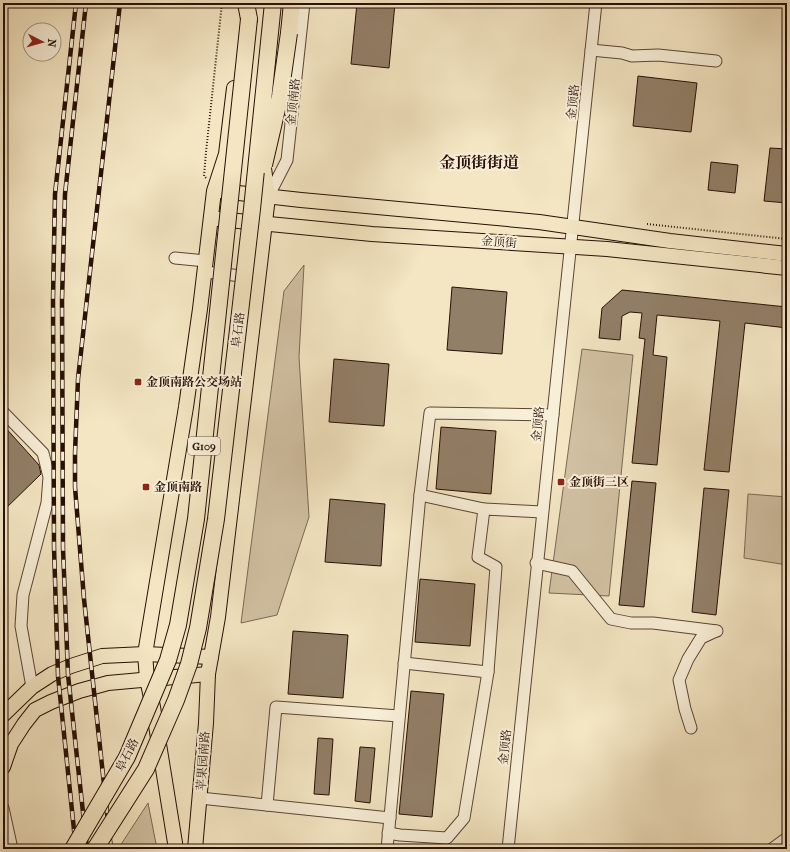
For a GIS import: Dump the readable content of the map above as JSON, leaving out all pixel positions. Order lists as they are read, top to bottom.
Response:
{
  "streets": {
    "highway": ["阜石路", "G109"],
    "main road": ["金顶南路", "金顶街", "苹果园南路"],
    "street": ["金顶路"]
  },
  "crossings": [
    ["金顶南路", "金顶街"],
    ["金顶南路", "苹果园南路"],
    ["金顶路", "金顶街"]
  ],
  "districts": ["金顶街街道"],
  "places": {
    "transit": ["金顶南路公交场站", "金顶街三区", "金顶南路"]
  },
  "north": "right"
}
